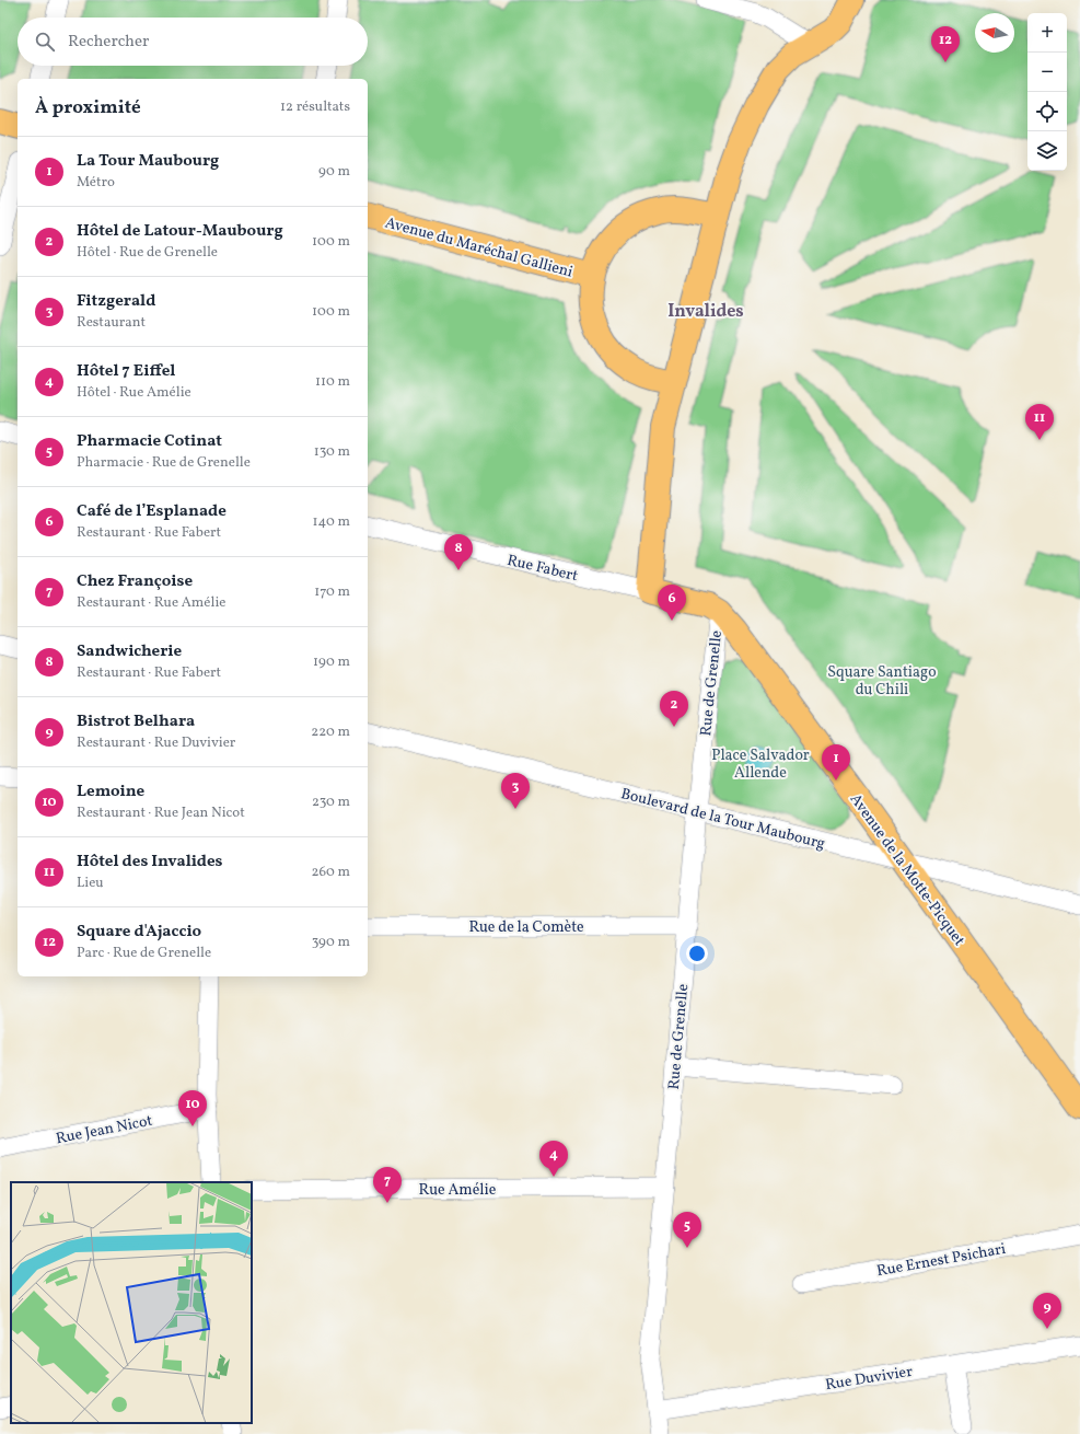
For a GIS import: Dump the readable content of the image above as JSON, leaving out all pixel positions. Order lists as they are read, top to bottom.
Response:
{
  "streets": {
    "main road": ["Avenue du Maréchal Gallieni", "Rue Fabert", "Avenue de la Motte-Picquet"],
    "street": [
      "Rue de Grenelle",
      "Boulevard de la Tour Maubourg",
      "Rue de la Comète",
      "Rue Jean Nicot",
      "Rue Amélie",
      "Rue Ernest Psichari",
      "Rue Duvivier"
    ]
  },
  "crossings": [
    ["Rue Fabert", "Rue de Grenelle"],
    ["Rue Fabert", "Avenue de la Motte-Picquet"],
    ["Rue de Grenelle", "Boulevard de la Tour Maubourg"],
    ["Rue de Grenelle", "Avenue de la Motte-Picquet"],
    ["Rue de Grenelle", "Rue de la Comète"],
    ["Rue de Grenelle", "Rue Amélie"],
    ["Rue de Grenelle", "Rue Duvivier"],
    ["Boulevard de la Tour Maubourg", "Avenue de la Motte-Picquet"]
  ],
  "districts": ["Invalides"],
  "parks": ["Square Santiago du Chili", "Place Salvador Allende"],
  "north": "left",
  "page": {
    "map_buttons": ["+", "−"],
    "search": "Rechercher",
    "pins": [
      "12",
      "11",
      "8",
      "6",
      "2",
      "1",
      "3",
      "10",
      "4",
      "7",
      "5",
      "9"
    ],
    "heading": ["À proximité", "12 résultats"],
    "list": [
      {
        "mark": "1",
        "name": "La Tour Maubourg",
        "note": "Métro",
        "value": "90 m"
      },
      {
        "mark": "2",
        "name": "Hôtel de Latour-Maubourg",
        "note": "Hôtel · Rue de Grenelle",
        "value": "100 m"
      },
      {
        "mark": "3",
        "name": "Fitzgerald",
        "note": "Restaurant",
        "value": "100 m"
      },
      {
        "mark": "4",
        "name": "Hôtel 7 Eiffel",
        "note": "Hôtel · Rue Amélie",
        "value": "110 m"
      },
      {
        "mark": "5",
        "name": "Pharmacie Cotinat",
        "note": "Pharmacie · Rue de Grenelle",
        "value": "130 m"
      },
      {
        "mark": "6",
        "name": "Café de l’Esplanade",
        "note": "Restaurant · Rue Fabert",
        "value": "140 m"
      },
      {
        "mark": "7",
        "name": "Chez Françoise",
        "note": "Restaurant · Rue Amélie",
        "value": "170 m"
      },
      {
        "mark": "8",
        "name": "Sandwicherie",
        "note": "Restaurant · Rue Fabert",
        "value": "190 m"
      },
      {
        "mark": "9",
        "name": "Bistrot Belhara",
        "note": "Restaurant · Rue Duvivier",
        "value": "220 m"
      },
      {
        "mark": "10",
        "name": "Lemoine",
        "note": "Restaurant · Rue Jean Nicot",
        "value": "230 m"
      },
      {
        "mark": "11",
        "name": "Hôtel des Invalides",
        "note": "Lieu",
        "value": "260 m"
      },
      {
        "mark": "12",
        "name": "Square d'Ajaccio",
        "note": "Parc · Rue de Grenelle",
        "value": "390 m"
      }
    ]
  }
}
